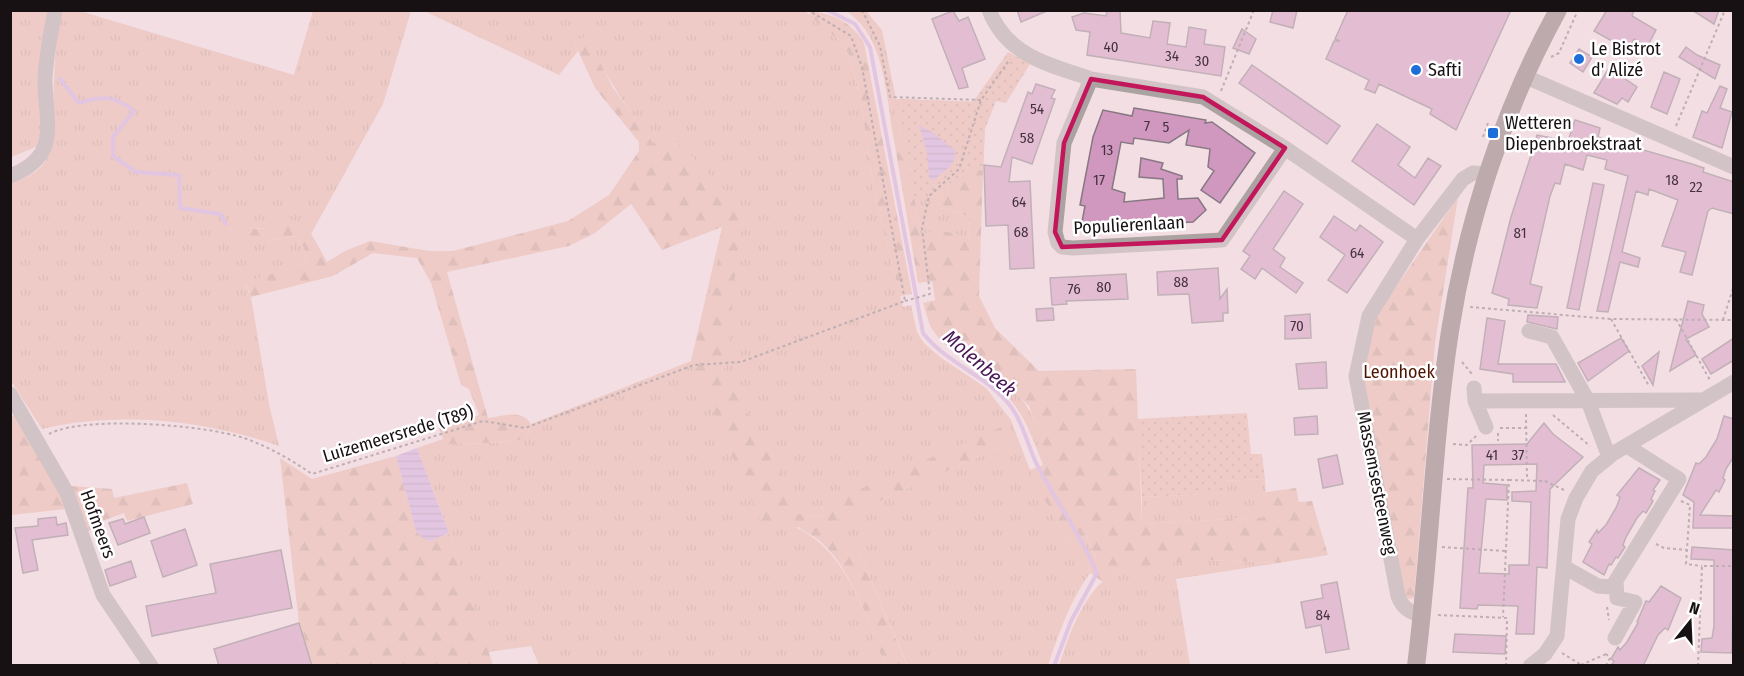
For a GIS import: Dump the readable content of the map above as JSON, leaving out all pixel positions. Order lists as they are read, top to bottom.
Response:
{
  "streets": {
    "main road": ["Massemsesteenweg"],
    "street": ["Populierenlaan", "Hofmeers"],
    "path": ["Luizemeersrede (T89)"]
  },
  "crossings": [
    ["Luizemeersrede (T89)", "Hofmeers"]
  ],
  "water": ["Molenbeek"],
  "parks": ["Leonhoek"],
  "places": {
    "other": ["Le Bistrot d' Alizé", "Safti"],
    "transit": ["Wetteren Diepenbroekstraat"]
  },
  "house_numbers": [
    "40",
    "34",
    "30",
    "54",
    "7",
    "5",
    "58",
    "13",
    "17",
    "18",
    "22",
    "64",
    "68",
    "81",
    "64",
    "88",
    "80",
    "76",
    "70",
    "41",
    "37",
    "84"
  ],
  "north": "top"
}
